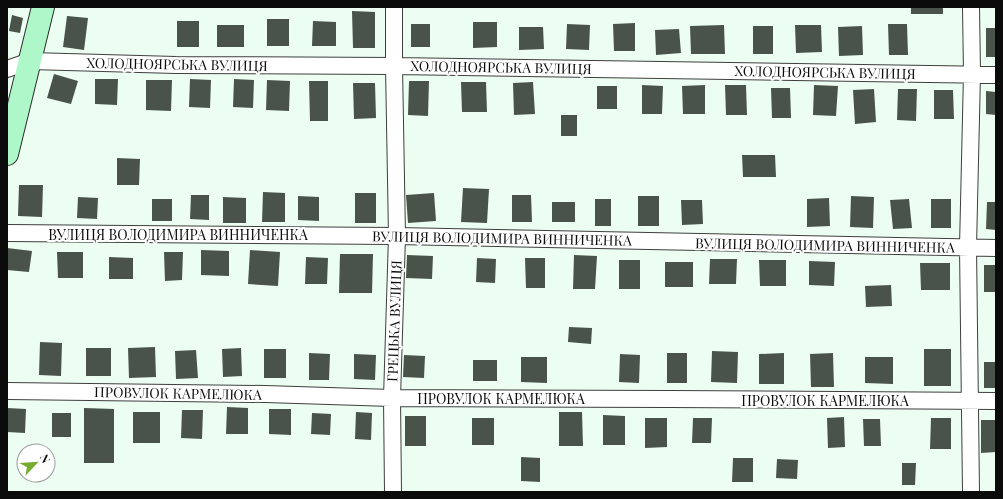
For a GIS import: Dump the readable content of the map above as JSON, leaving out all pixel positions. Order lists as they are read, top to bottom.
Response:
{
  "streets": {
    "street": [
      "ХОЛОДНОЯРСЬКА ВУЛИЦЯ",
      "ВУЛИЦЯ ВОЛОДИМИРА ВИННИЧЕНКА",
      "ГРЕЦЬКА ВУЛИЦЯ",
      "ПРОВУЛОК КАРМЕЛЮКА"
    ]
  },
  "crossings": [
    ["ХОЛОДНОЯРСЬКА ВУЛИЦЯ", "ГРЕЦЬКА ВУЛИЦЯ"],
    ["ВУЛИЦЯ ВОЛОДИМИРА ВИННИЧЕНКА", "ГРЕЦЬКА ВУЛИЦЯ"],
    ["ГРЕЦЬКА ВУЛИЦЯ", "ПРОВУЛОК КАРМЕЛЮКА"]
  ],
  "north": "top right"
}
